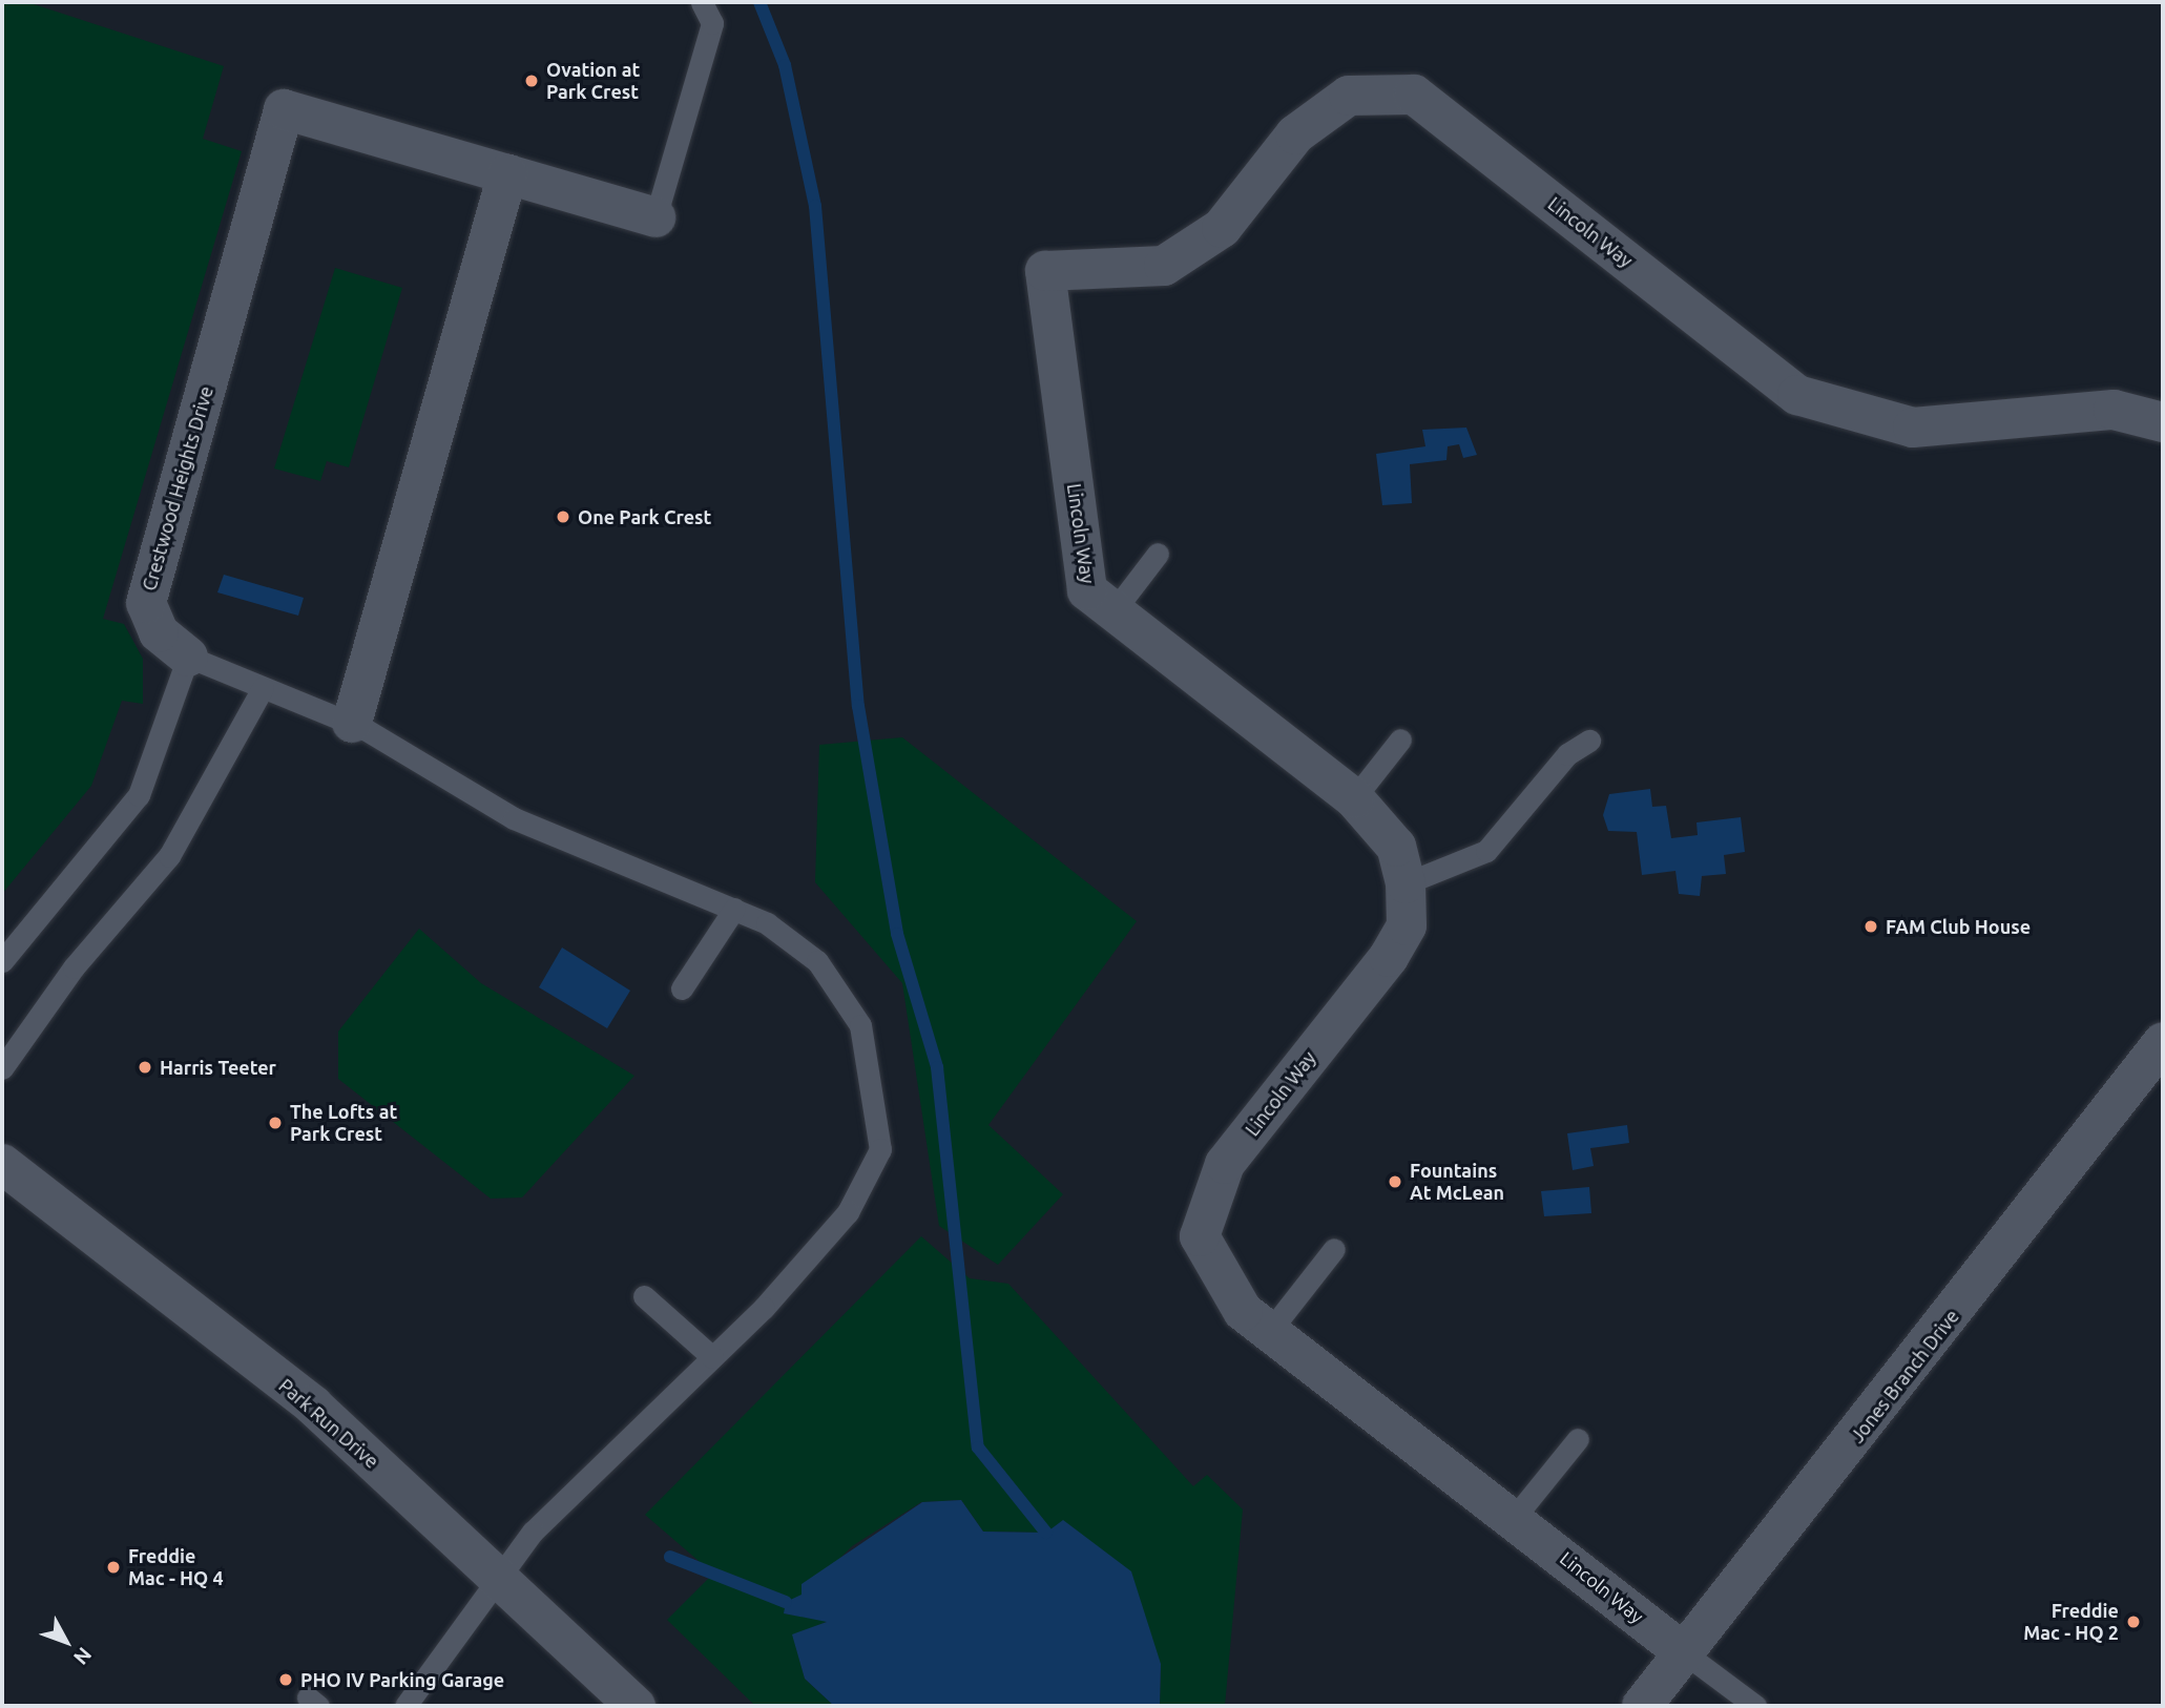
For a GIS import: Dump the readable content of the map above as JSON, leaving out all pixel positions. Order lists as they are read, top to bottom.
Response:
{
  "streets": {
    "street": [
      "Lincoln Way",
      "Crestwood Heights Drive",
      "Jones Branch Drive",
      "Park Run Drive"
    ]
  },
  "crossings": [
    ["Lincoln Way", "Jones Branch Drive"],
    ["Crestwood Heights Drive", "Park Run Drive"]
  ],
  "places": [
    "Ovation at Park Crest",
    "One Park Crest",
    "FAM Club House",
    "Harris Teeter",
    "The Lofts at Park Crest",
    "Fountains At McLean",
    "Freddie Mac - HQ 4",
    "Freddie Mac - HQ 2",
    "PHO IV Parking Garage"
  ],
  "north": "bottom right"
}
